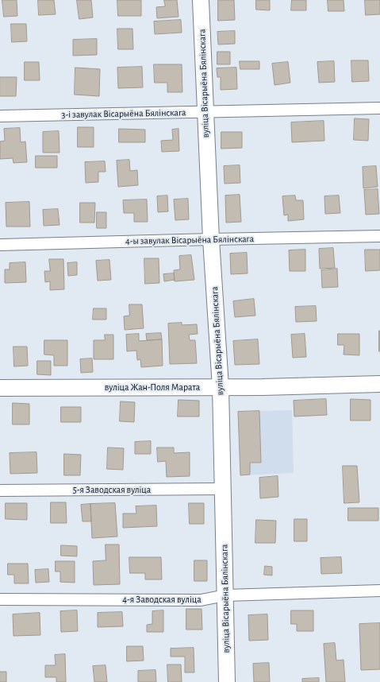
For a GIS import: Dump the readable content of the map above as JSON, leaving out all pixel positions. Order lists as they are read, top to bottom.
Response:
{
  "streets": {
    "street": [
      "вуліца Вісарыёна Бялінскага",
      "3-і завулак Вісарыёна Бялінскага",
      "4-ы завулак Вісарыёна Бялінскага",
      "вуліца Жан-Поля Марата",
      "5-я Заводская вуліца",
      "4-я Заводская вуліца"
    ]
  },
  "crossings": [
    ["вуліца Вісарыёна Бялінскага", "3-і завулак Вісарыёна Бялінскага"],
    ["вуліца Вісарыёна Бялінскага", "4-ы завулак Вісарыёна Бялінскага"],
    ["вуліца Вісарыёна Бялінскага", "вуліца Жан-Поля Марата"],
    ["вуліца Вісарыёна Бялінскага", "5-я Заводская вуліца"],
    ["вуліца Вісарыёна Бялінскага", "4-я Заводская вуліца"]
  ]
}
